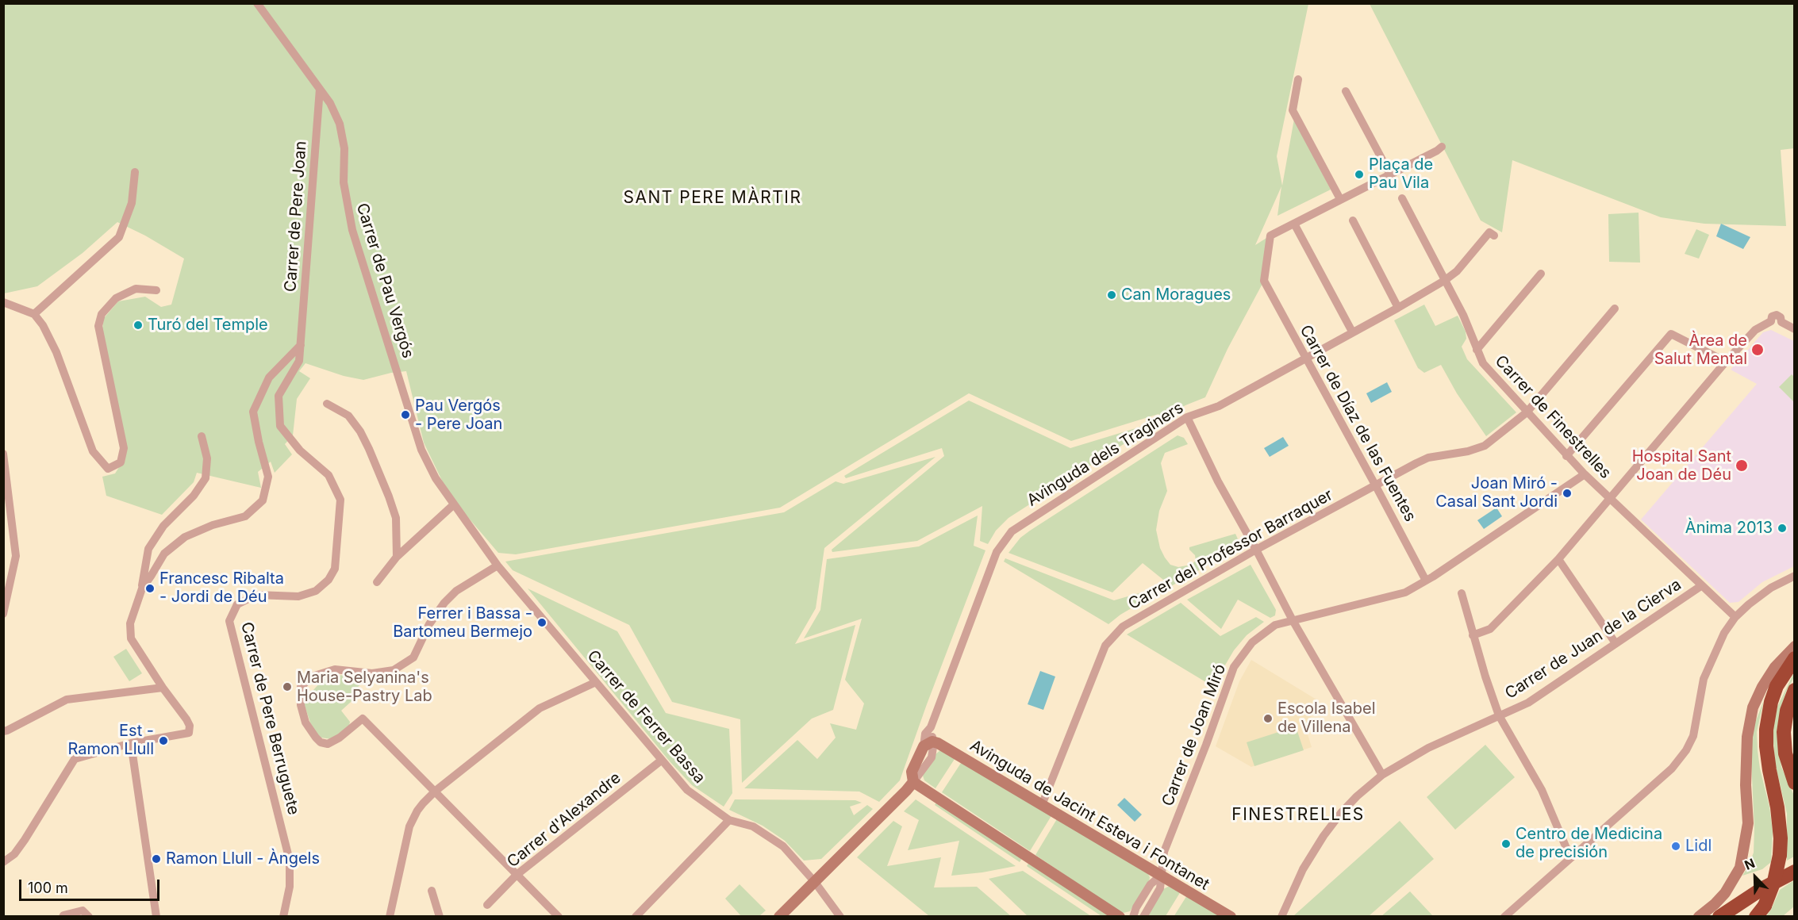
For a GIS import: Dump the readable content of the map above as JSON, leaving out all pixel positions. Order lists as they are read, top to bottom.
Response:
{
  "streets": {
    "street": [
      "Carrer de Pere Joan",
      "Carrer de Pau Vergós",
      "Carrer de Finestrelles",
      "Carrer de Díaz de las Fuentes",
      "Avinguda dels Traginers",
      "Carrer del Professor Barraquer",
      "Carrer de Juan de la Cierva",
      "Carrer de Ferrer Bassa",
      "Carrer de Pere Berruguete",
      "Carrer de Joan Miró",
      "Avinguda de Jacint Esteva i Fontanet",
      "Carrer d'Alexandre"
    ]
  },
  "crossings": [
    ["Carrer de Pere Joan", "Carrer de Pau Vergós"],
    ["Carrer de Pere Joan", "Carrer de Pere Berruguete"],
    ["Carrer de Pau Vergós", "Carrer de Ferrer Bassa"],
    ["Carrer de Finestrelles", "Avinguda dels Traginers"],
    ["Carrer de Finestrelles", "Carrer del Professor Barraquer"],
    ["Carrer de Finestrelles", "Carrer de Juan de la Cierva"],
    ["Carrer de Finestrelles", "Carrer de Joan Miró"],
    ["Carrer de Díaz de las Fuentes", "Avinguda dels Traginers"],
    ["Carrer de Díaz de las Fuentes", "Carrer del Professor Barraquer"],
    ["Carrer de Díaz de las Fuentes", "Carrer de Joan Miró"],
    ["Avinguda dels Traginers", "Avinguda de Jacint Esteva i Fontanet"],
    ["Carrer del Professor Barraquer", "Avinguda de Jacint Esteva i Fontanet"],
    ["Carrer de Ferrer Bassa", "Carrer d'Alexandre"],
    ["Carrer de Joan Miró", "Avinguda de Jacint Esteva i Fontanet"]
  ],
  "districts": ["SANT PERE MÀRTIR", "FINESTRELLES"],
  "places": [
    "Plaça de Pau Vila",
    "Can Moragues",
    "Turó del Temple",
    "Àrea de Salut Mental",
    "Pau Vergós - Pere Joan",
    "Hospital Sant Joan de Déu",
    "Joan Miró - Casal Sant Jordi",
    "Ànima 2013",
    "Francesc Ribalta - Jordi de Déu",
    "Ferrer i Bassa - Bartomeu Bermejo",
    "Maria Selyanina's House-Pastry Lab",
    "Escola Isabel de Villena",
    "Est - Ramon Llull",
    "Centro de Medicina de precisión",
    "Lidl",
    "Ramon Llull - Àngels"
  ],
  "scale_bar": "100 m",
  "north": "top left"
}
